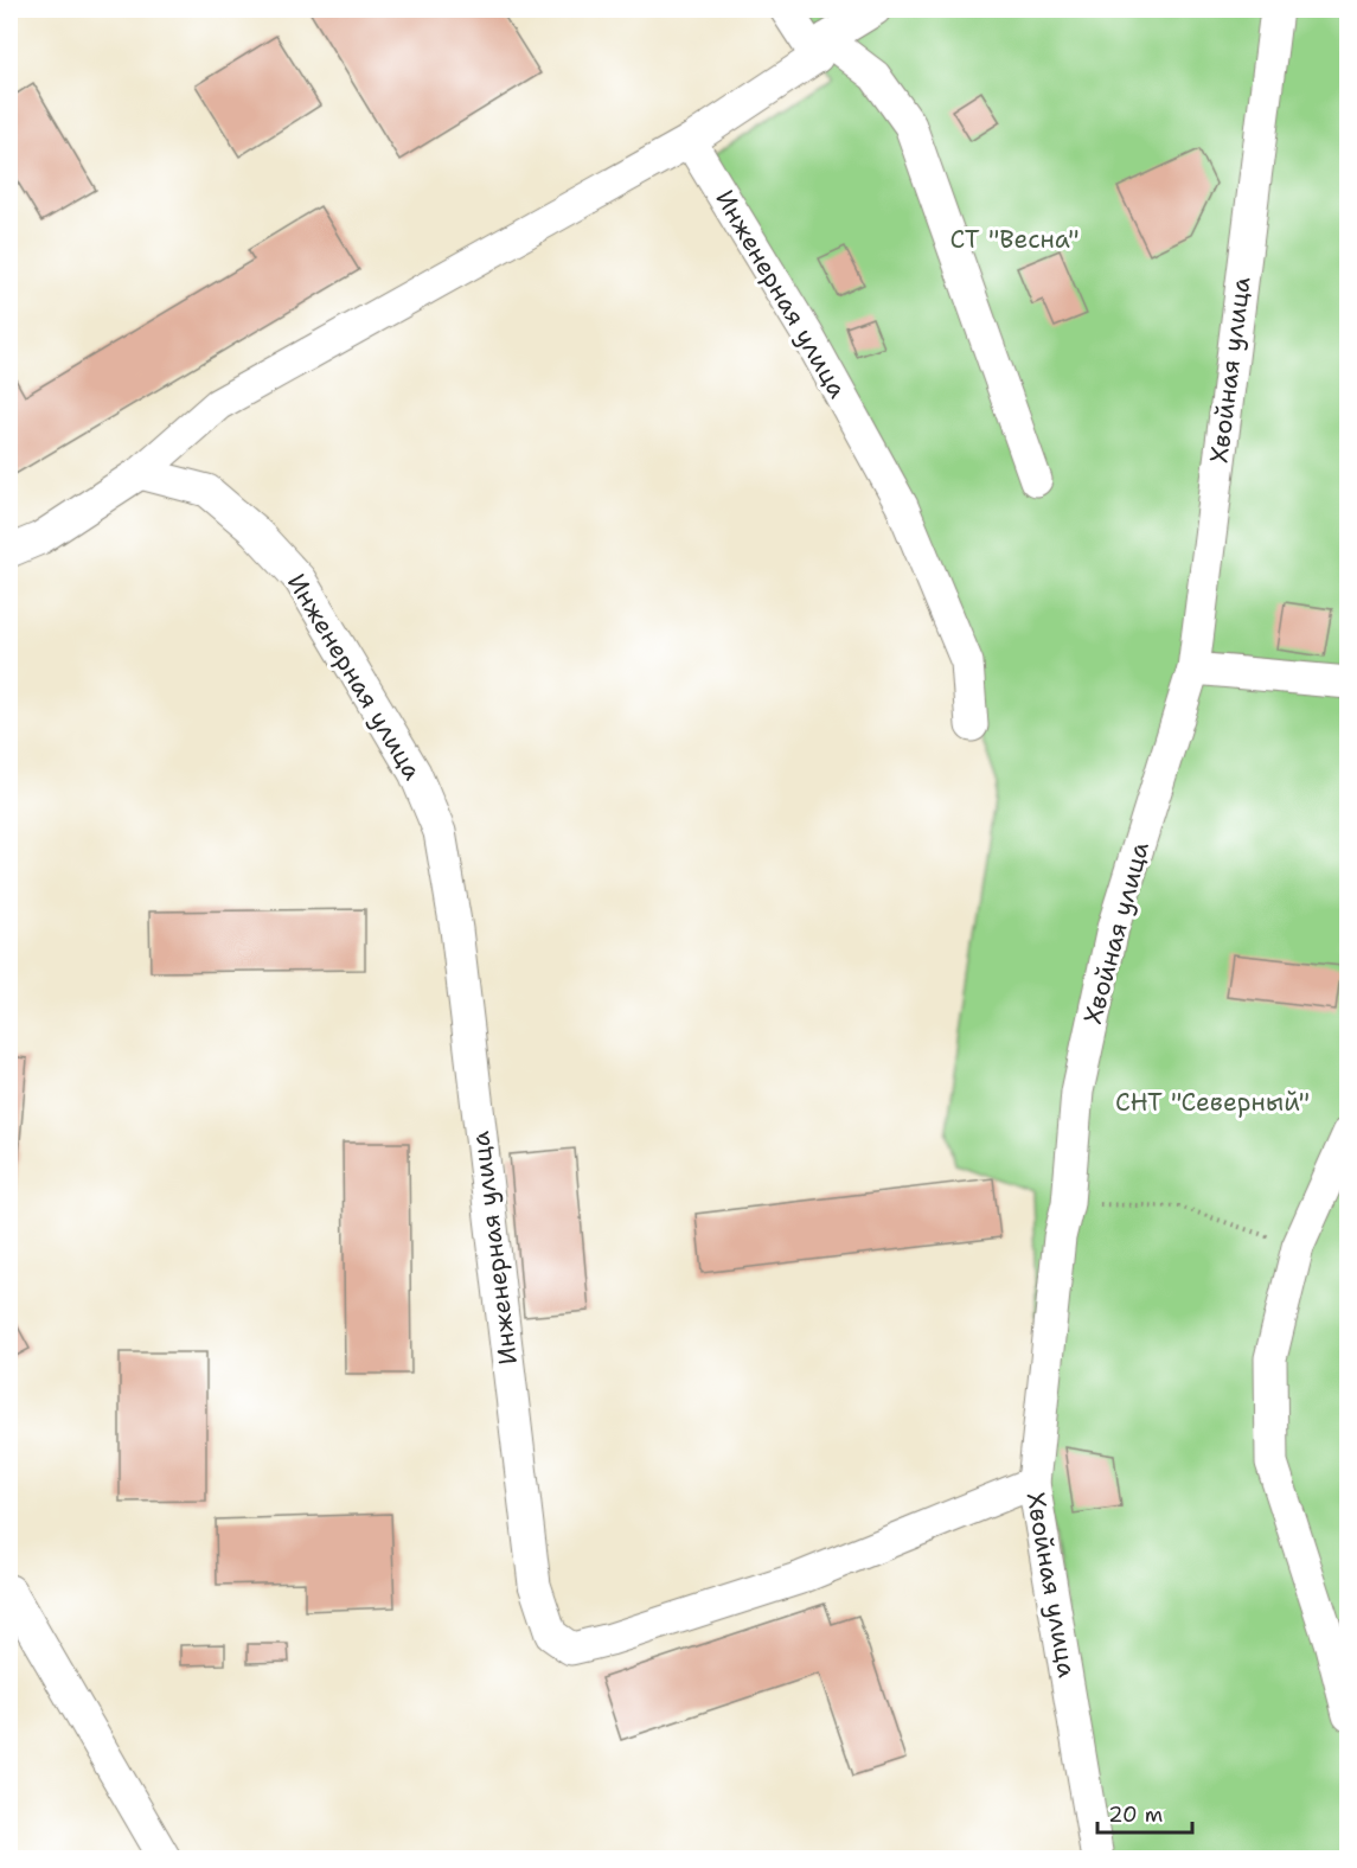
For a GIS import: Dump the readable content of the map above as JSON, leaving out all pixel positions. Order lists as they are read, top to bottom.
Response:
{
  "streets": {
    "street": ["Инженерная улица", "Хвойная улица"]
  },
  "crossings": [
    ["Инженерная улица", "Хвойная улица"]
  ],
  "parks": ["СТ \"Весна\"", "СНТ \"Северный\""],
  "scale_bar": "20 m"
}
